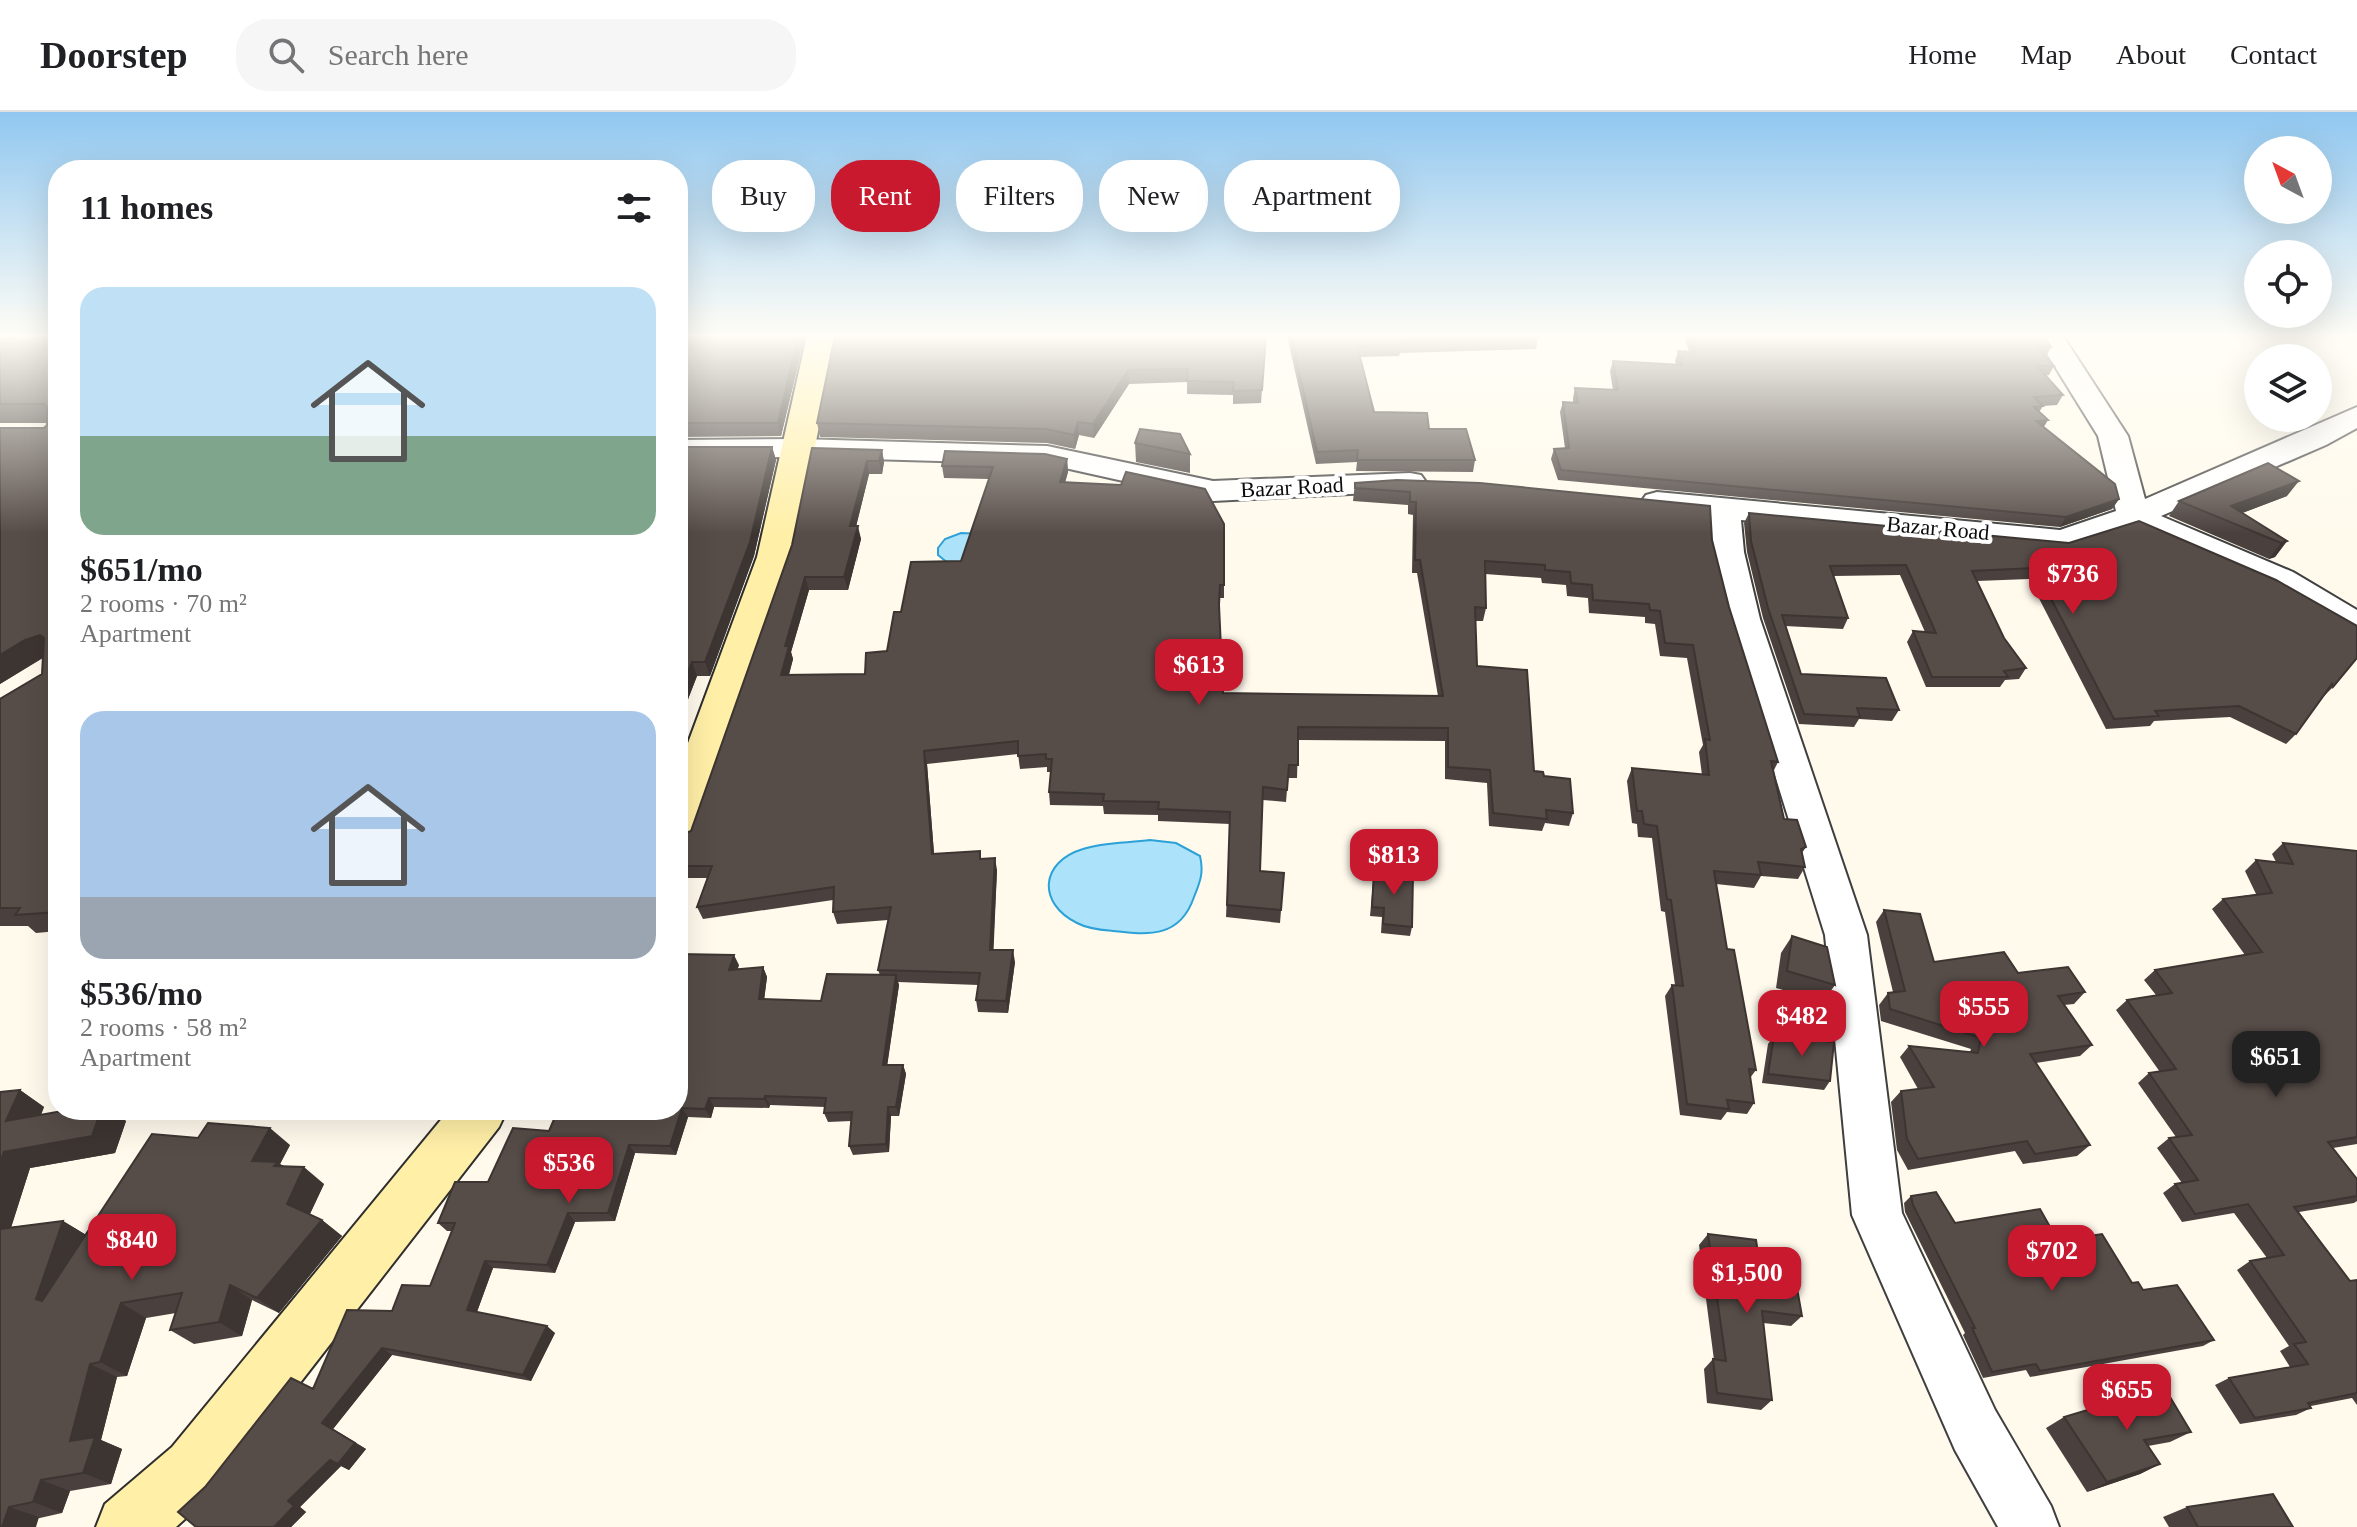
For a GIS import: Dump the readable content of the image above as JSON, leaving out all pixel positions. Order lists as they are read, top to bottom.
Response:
{
  "streets": {
    "street": ["Bazar Road"]
  },
  "north": "top left",
  "page": {
    "header": "Doorstep",
    "search": "Search here",
    "nav": [
      "Home",
      "Map",
      "About",
      "Contact"
    ],
    "chip": [
      "Buy",
      "Rent",
      "Filters",
      "New",
      "Apartment"
    ],
    "heading": "11 homes",
    "list": [
      {
        "name": "$651/mo",
        "note": "2 rooms · 70 m² · Apartment"
      },
      {
        "name": "$536/mo",
        "note": "2 rooms · 58 m² · Apartment"
      }
    ],
    "price": [
      "$736",
      "$613",
      "$813",
      "$555",
      "$482",
      "$651",
      "$536",
      "$840",
      "$702",
      "$1,500",
      "$655"
    ]
  }
}
